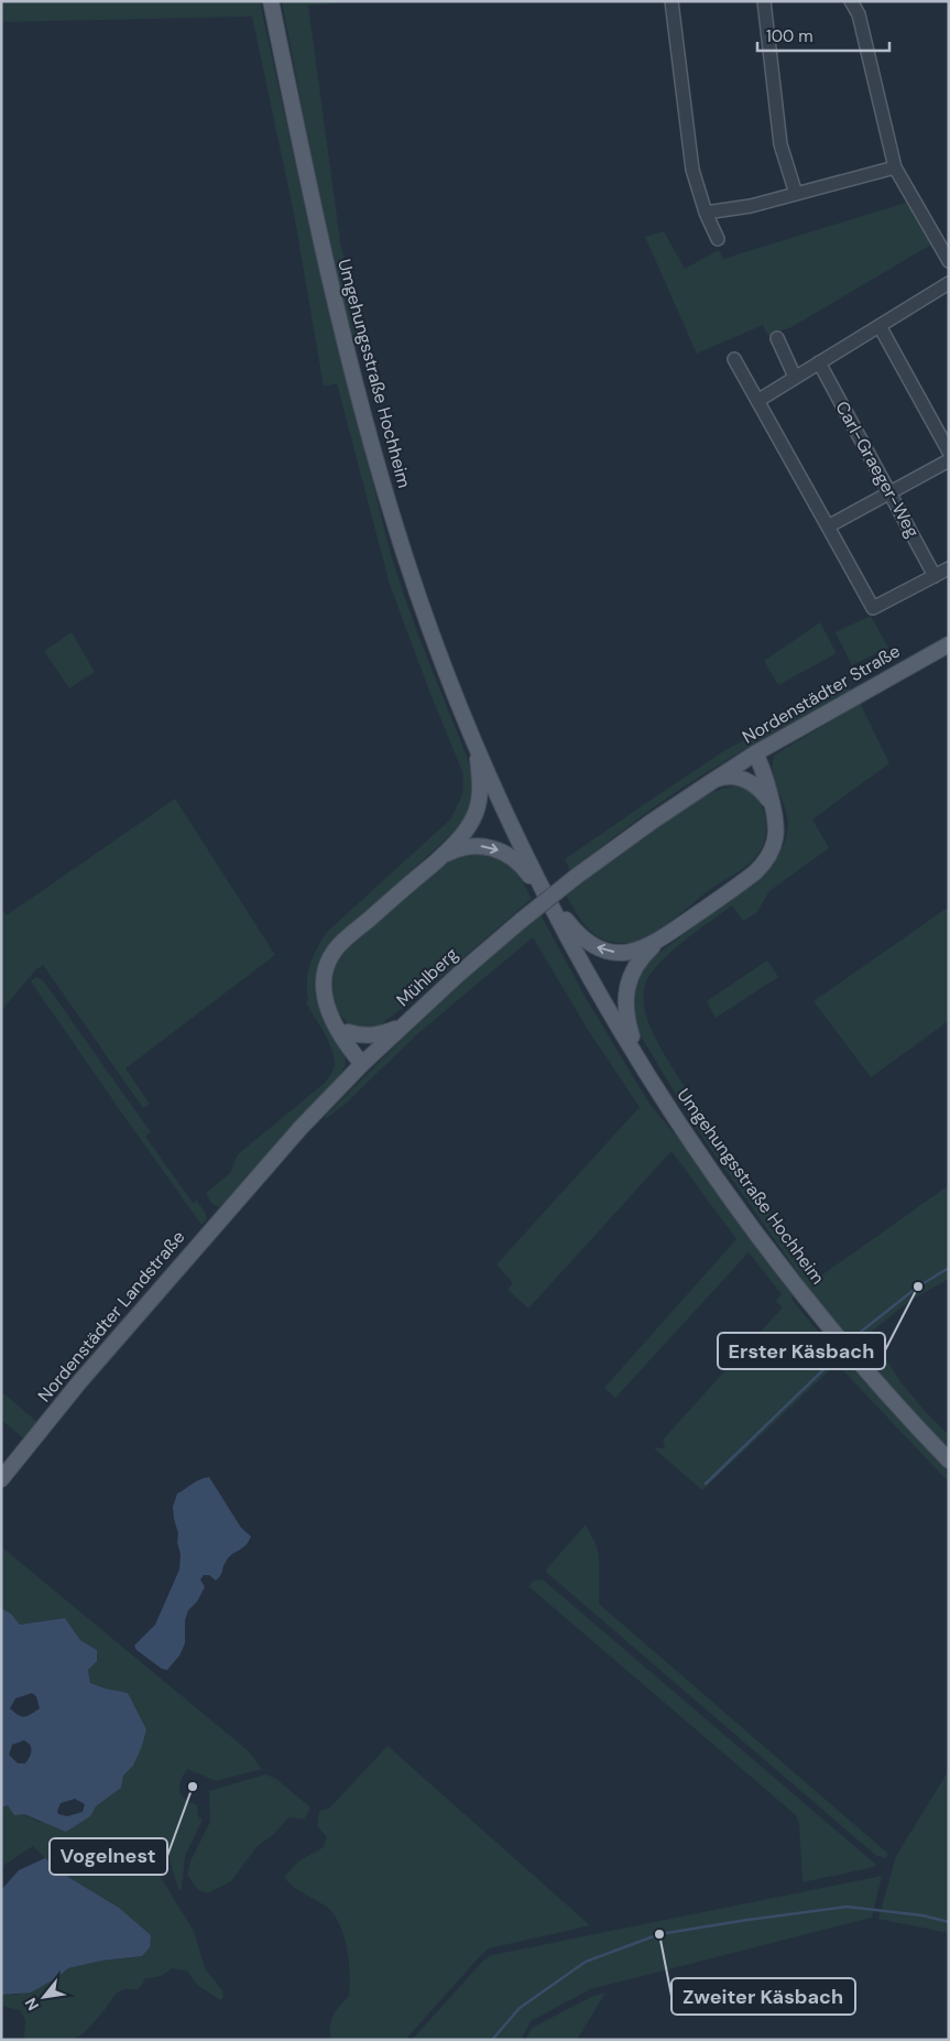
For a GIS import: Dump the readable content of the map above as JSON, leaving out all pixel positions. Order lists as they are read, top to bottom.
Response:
{
  "streets": {
    "main road": [
      "Umgehungsstraße Hochheim",
      "Nordenstädter Straße",
      "Mühlberg",
      "Nordenstädter Landstraße"
    ],
    "street": ["Carl-Graeger-Weg"]
  },
  "crossings": [
    ["Nordenstädter Straße", "Mühlberg"],
    ["Mühlberg", "Nordenstädter Landstraße"]
  ],
  "places": ["Erster Käsbach", "Vogelnest", "Zweiter Käsbach"],
  "scale_bar": "100 m",
  "north": "bottom left"
}
